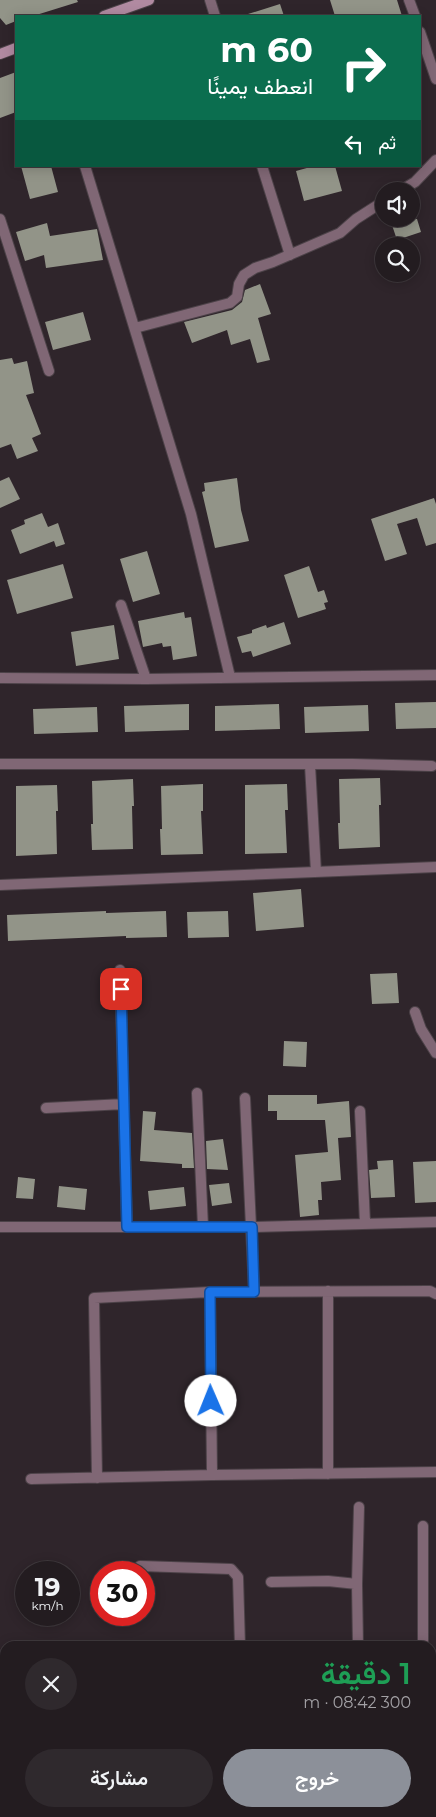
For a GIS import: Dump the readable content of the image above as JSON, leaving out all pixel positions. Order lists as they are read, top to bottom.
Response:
{
  "page": {
    "turn": ["60 m", "انعطف يمينًا"],
    "then": "ثم",
    "speed": "19 km/h",
    "limit": "30",
    "heading": ["1 دقيقة", "300 m · 08:42"],
    "buttons": ["خروج", "مشاركة"]
  }
}
